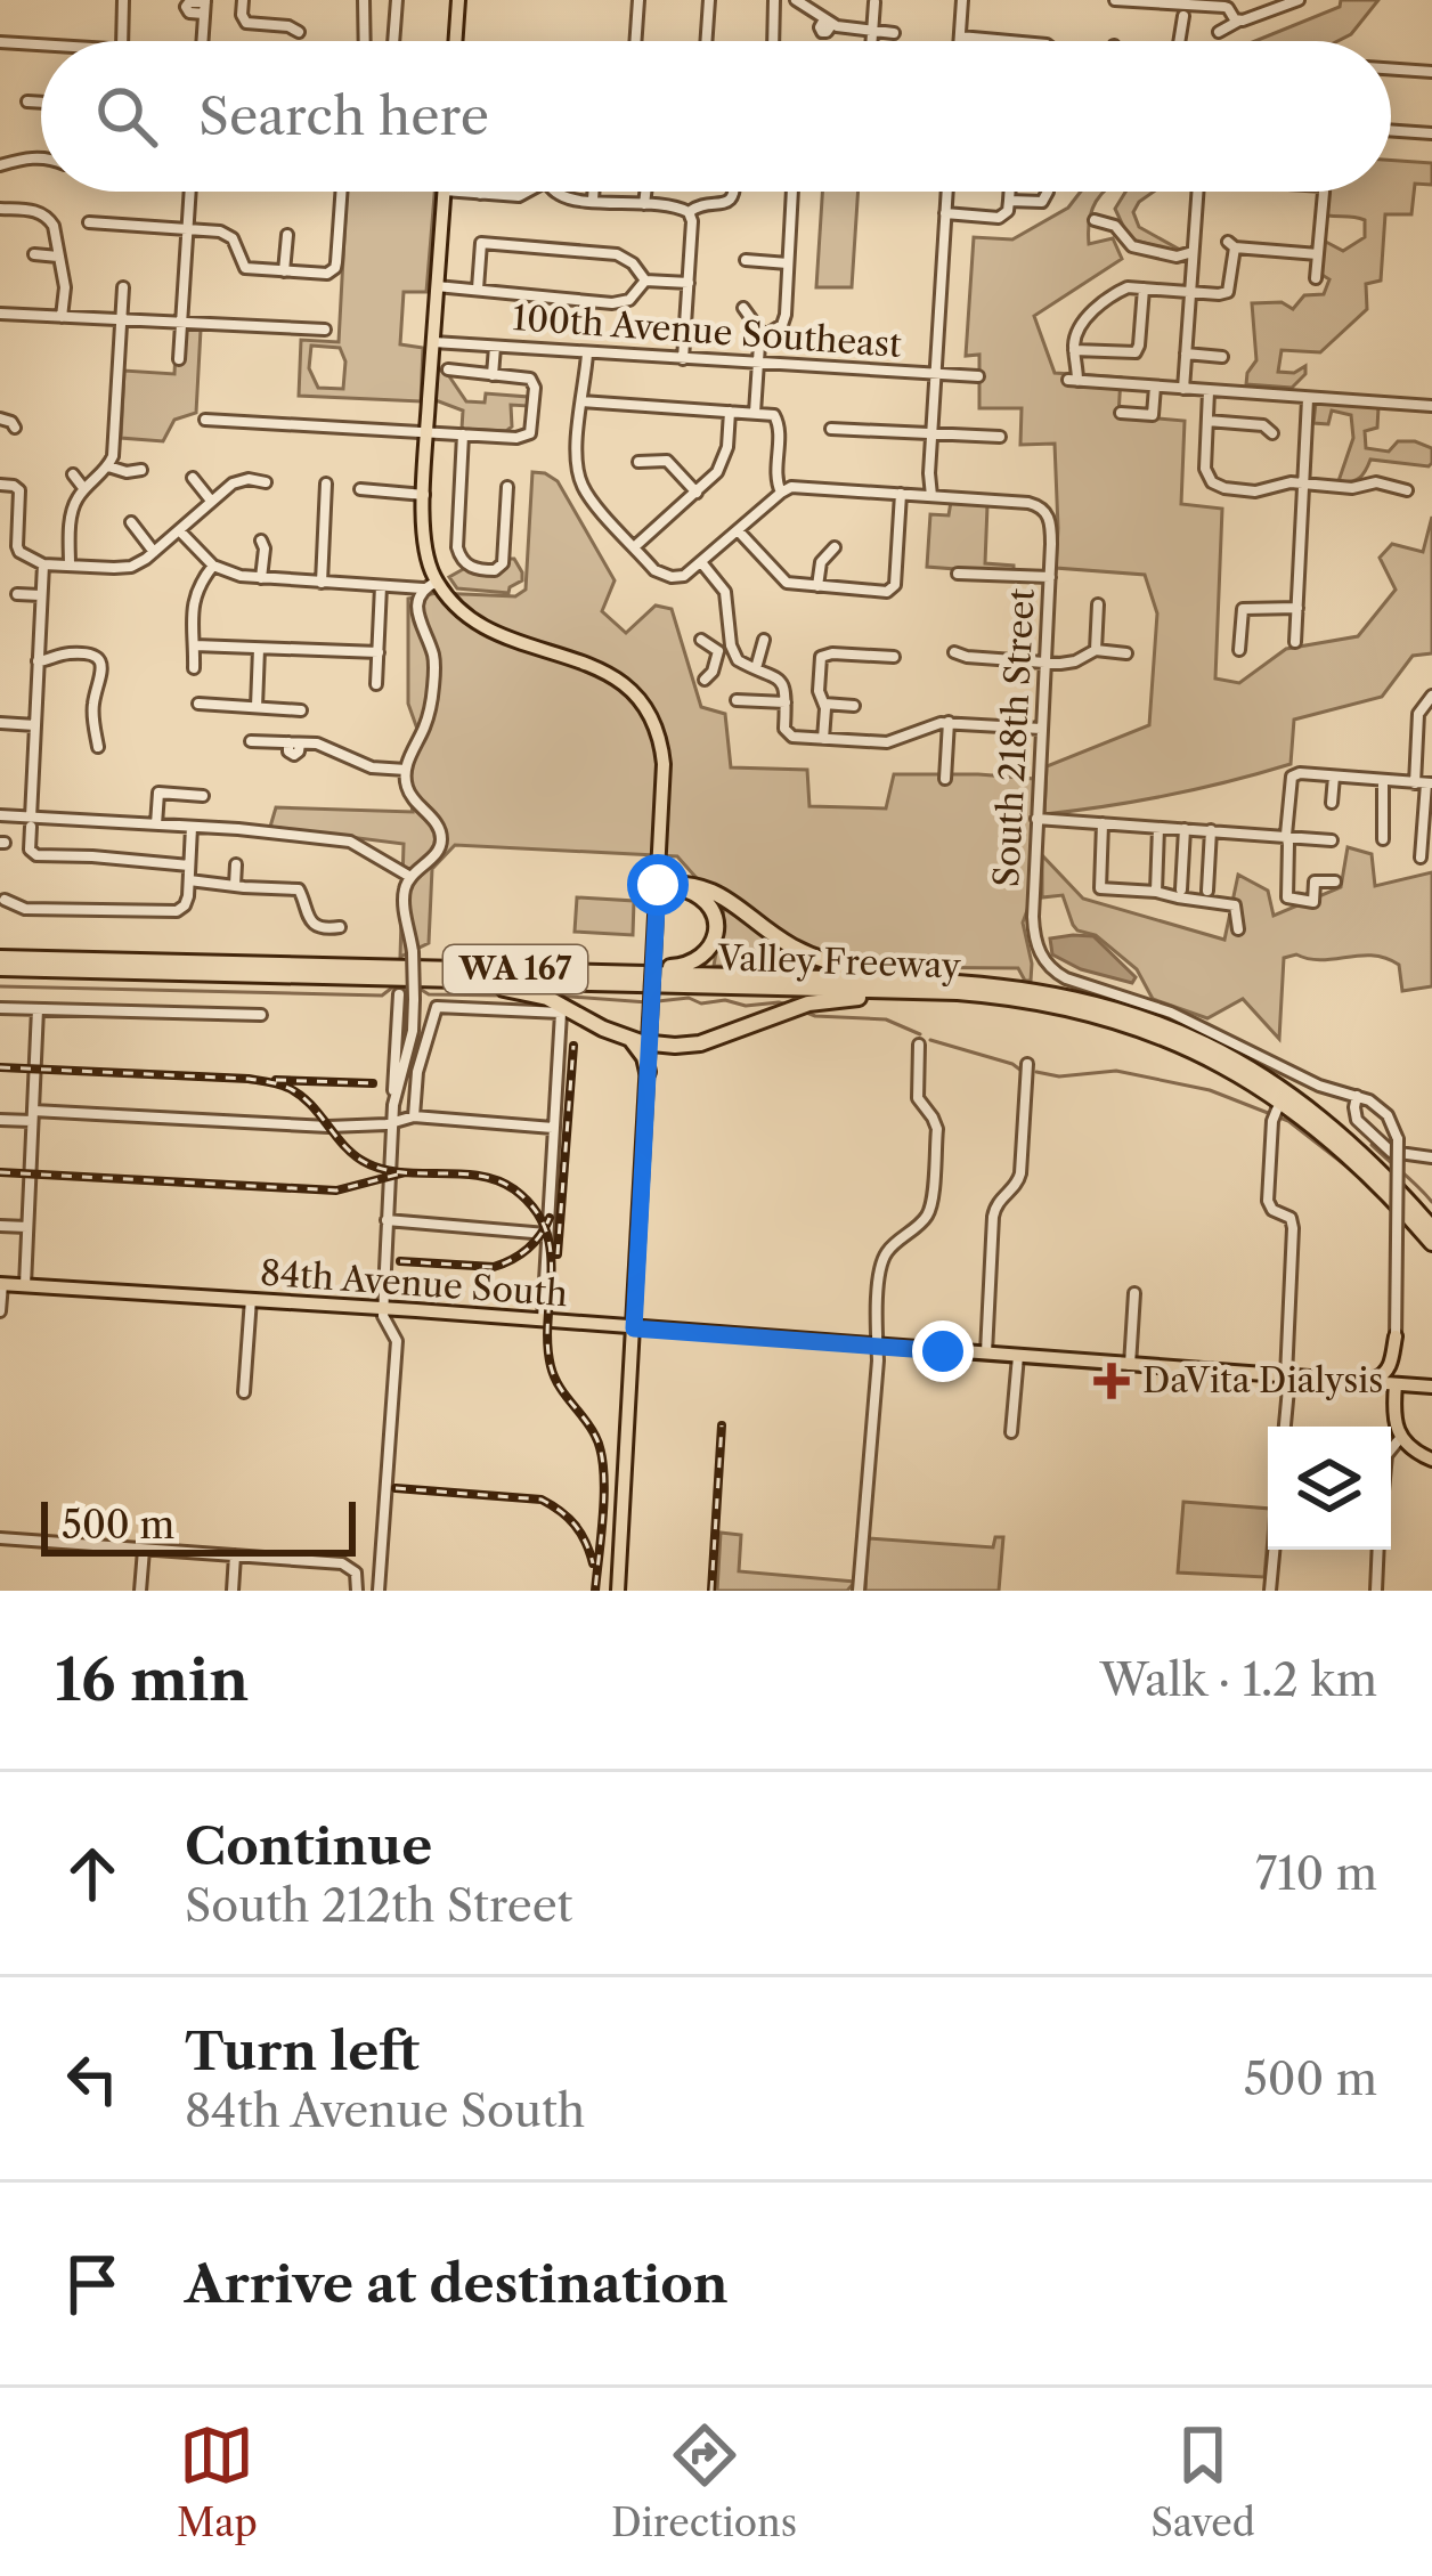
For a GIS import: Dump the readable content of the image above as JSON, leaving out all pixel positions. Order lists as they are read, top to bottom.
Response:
{
  "streets": {
    "highway": ["Valley Freeway", "WA 167"],
    "main road": ["84th Avenue South"],
    "street": ["100th Avenue Southeast", "South 218th Street"]
  },
  "places": {
    "health": ["DaVita Dialysis"]
  },
  "scale_bar": "500 m",
  "page": {
    "search": "Search here",
    "scale": "500 m",
    "heading": ["16 min", "Walk · 1.2 km"],
    "list": [
      ["Continue", "South 212th Street", "710 m"],
      ["Turn left", "84th Avenue South", "500 m"],
      "Arrive at destination"
    ],
    "nav": ["Map", "Directions", "Saved"]
  }
}
